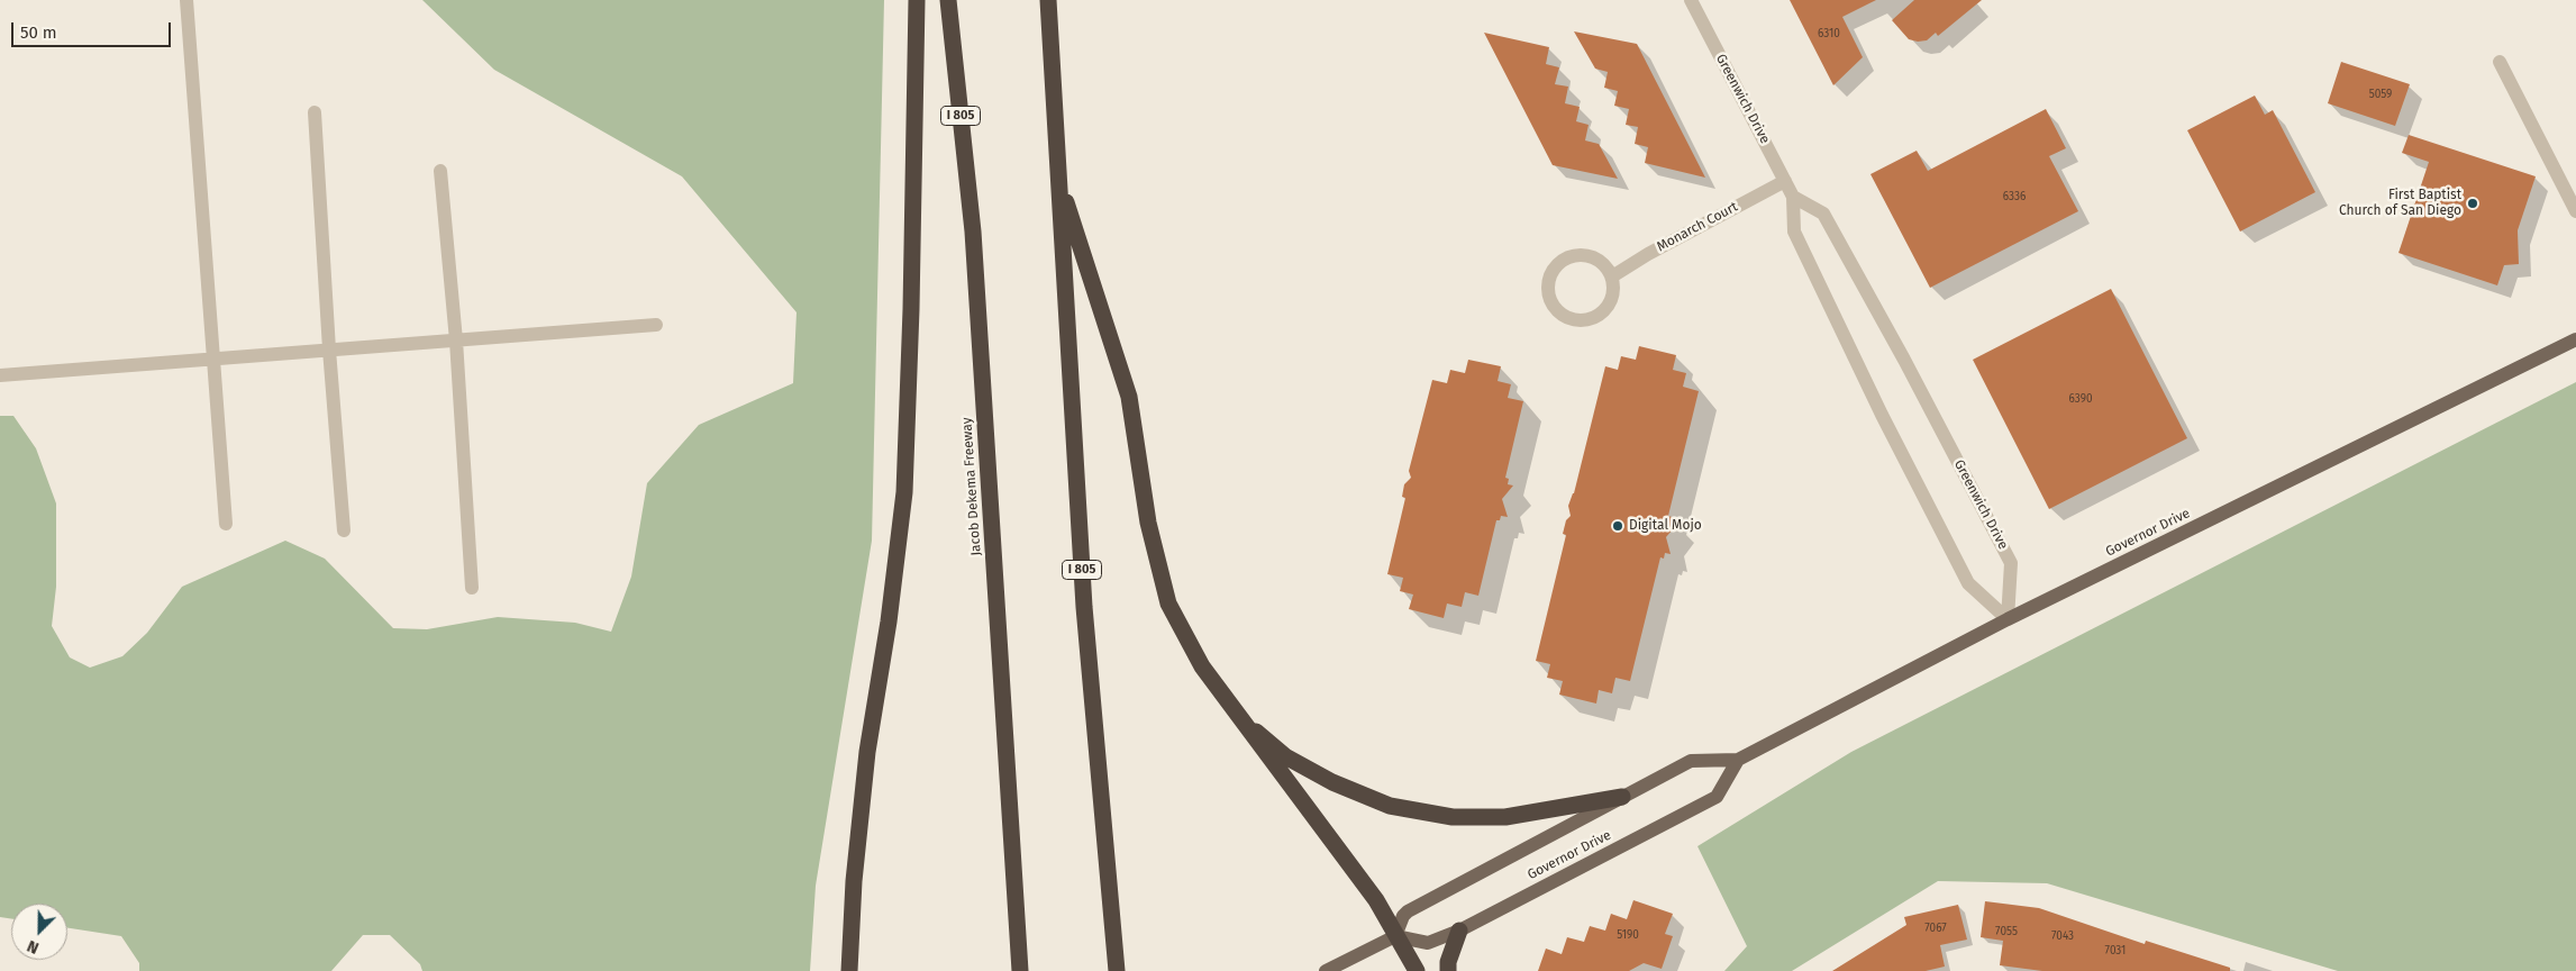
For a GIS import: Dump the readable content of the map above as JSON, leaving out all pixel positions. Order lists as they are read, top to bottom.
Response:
{
  "streets": {
    "highway": ["I 805", "Jacob Dekema Freeway"],
    "main road": ["Governor Drive"],
    "street": ["Greenwich Drive", "Monarch Court"]
  },
  "crossings": [
    ["Greenwich Drive", "Monarch Court"],
    ["Greenwich Drive", "Governor Drive"]
  ],
  "places": ["First Baptist Church of San Diego", "Digital Mojo"],
  "house_numbers": [
    "6310",
    "5059",
    "6336",
    "6390",
    "7067",
    "7055",
    "5190",
    "7043",
    "7031"
  ],
  "scale_bar": "50 m",
  "north": "bottom left"
}
